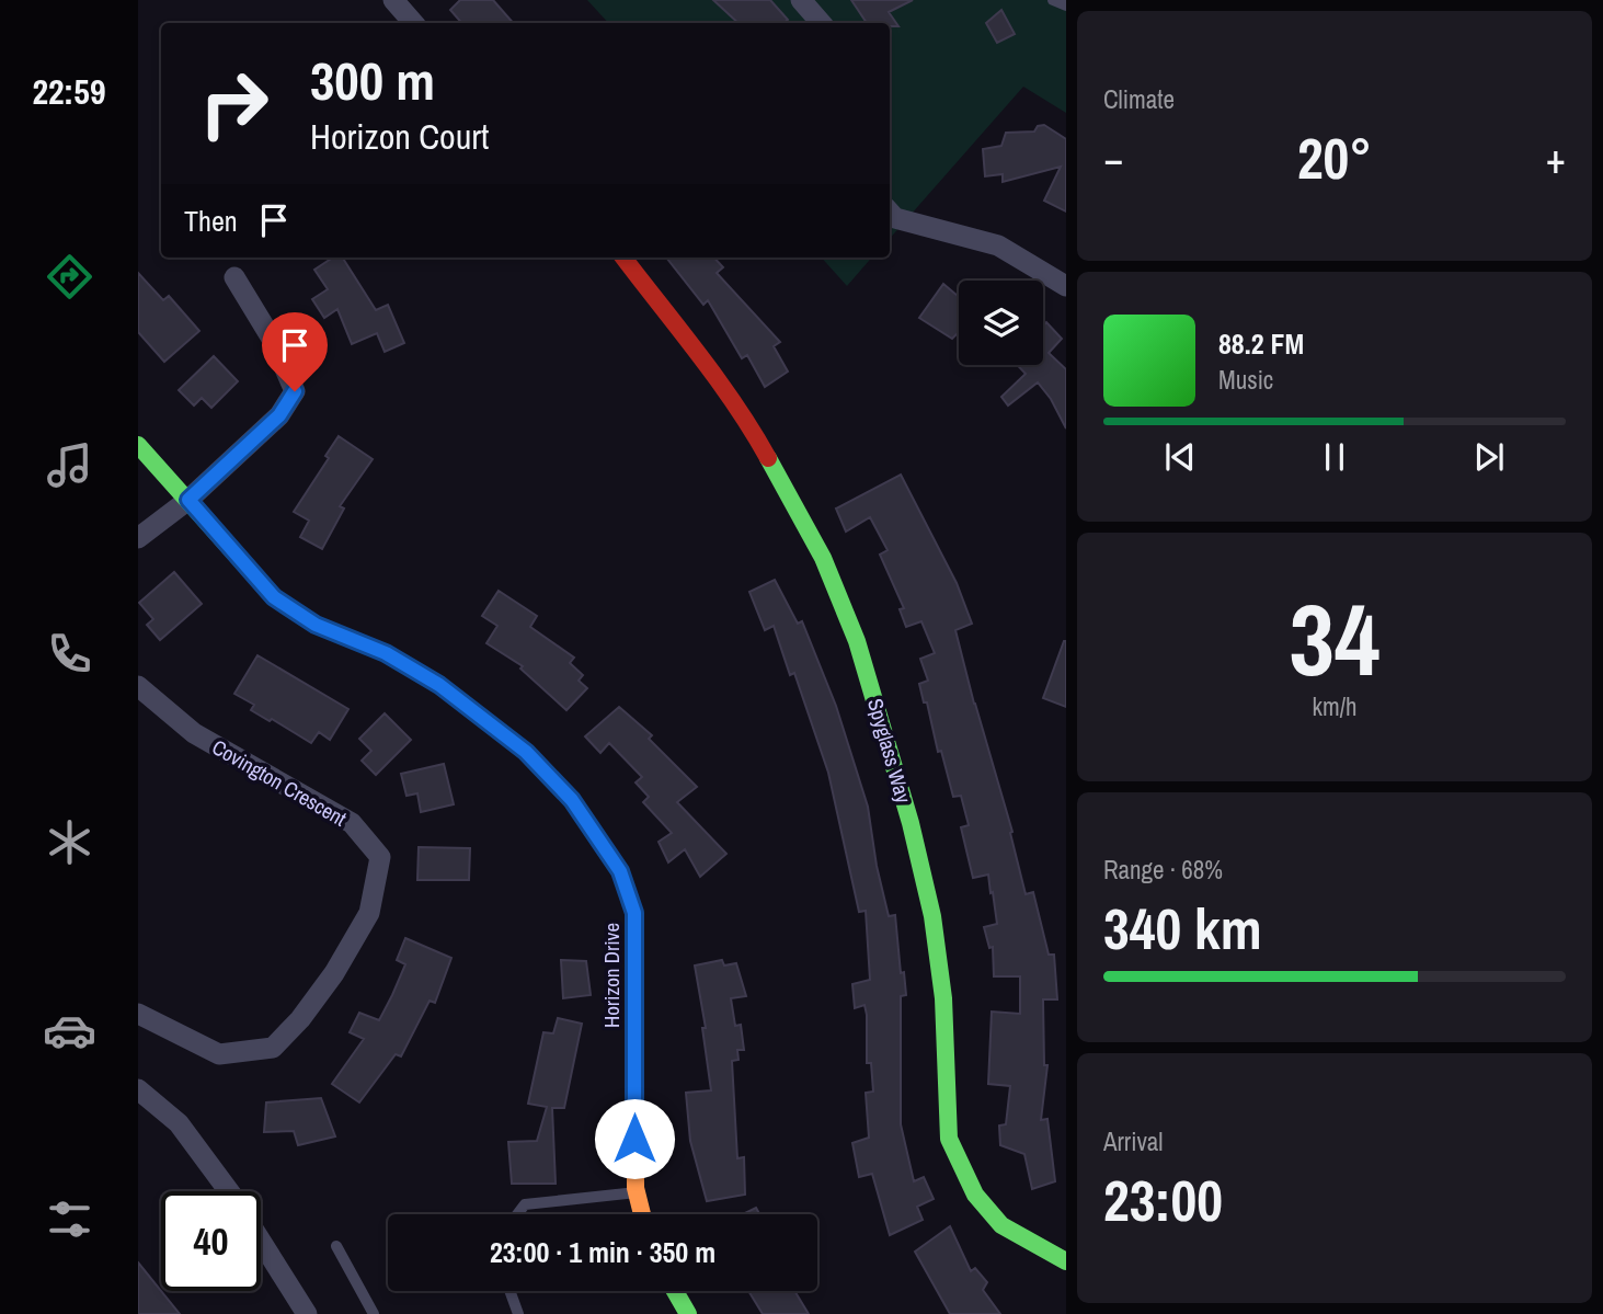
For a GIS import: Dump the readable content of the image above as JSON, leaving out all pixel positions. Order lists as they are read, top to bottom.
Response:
{
  "streets": {
    "street": ["Spyglass Way", "Covington Crescent", "Horizon Drive"]
  },
  "page": {
    "tabs": "22:59",
    "tile": [
      "Climate",
      ["34", "km/h"],
      ["Range · 68%", "340 km"],
      ["Arrival", "23:00"]
    ],
    "turn": ["300 m", "Horizon Court"],
    "heat": ["−", "20°", "+"],
    "then": "Then",
    "song": ["88.2 FM", "Music"],
    "limit": "40",
    "trip": "23:00 · 1 min · 350 m"
  }
}
